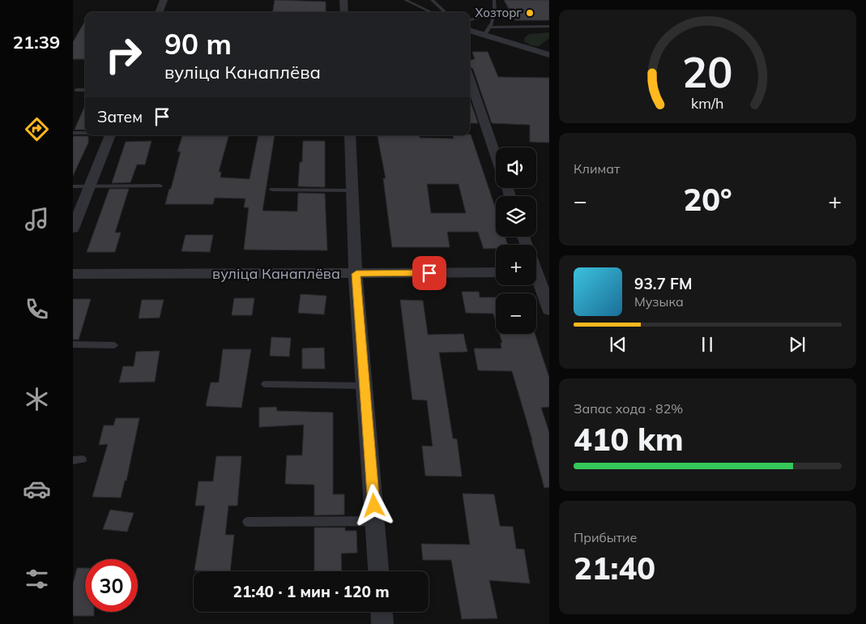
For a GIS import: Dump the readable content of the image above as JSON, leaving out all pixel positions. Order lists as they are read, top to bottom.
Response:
{
  "streets": {
    "street": ["вуліца Канаплёва"]
  },
  "places": ["Хозторг"],
  "page": {
    "tabs": "21:39",
    "turn": ["90 m", "вуліца Канаплёва"],
    "then": "Затем",
    "tile": [
      "Климат",
      ["Запас хода · 82%", "410 km"],
      ["Прибытие", "21:40"]
    ],
    "map_buttons": ["+", "−"],
    "heat": ["−", "20°", "+"],
    "song": ["93.7 FM", "Музыка"],
    "limit": "30",
    "trip": "21:40 · 1 мин · 120 m",
    "gauge": ["20", "km/h"]
  }
}
